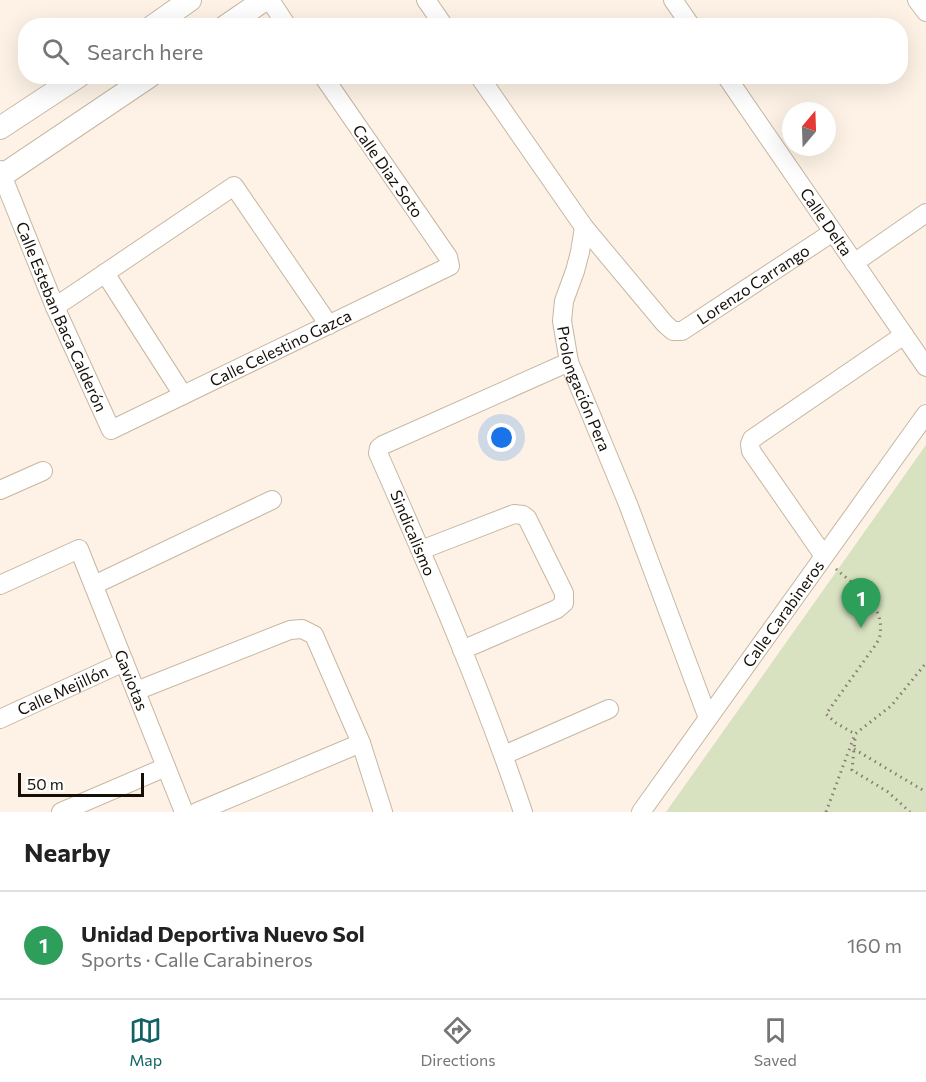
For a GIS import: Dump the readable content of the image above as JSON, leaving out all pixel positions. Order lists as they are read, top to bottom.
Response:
{
  "streets": {
    "street": [
      "Calle Diaz Soto",
      "Calle Delta",
      "Lorenzo Carrango",
      "Calle Esteban Baca Calderón",
      "Calle Celestino Gazca",
      "Prolongación Pera",
      "Sindicalismo",
      "Calle Carabineros",
      "Gaviotas",
      "Calle Mejillón"
    ]
  },
  "crossings": [
    ["Calle Diaz Soto", "Calle Celestino Gazca"],
    ["Calle Delta", "Lorenzo Carrango"],
    ["Lorenzo Carrango", "Prolongación Pera"],
    ["Calle Esteban Baca Calderón", "Calle Celestino Gazca"],
    ["Prolongación Pera", "Sindicalismo"],
    ["Prolongación Pera", "Calle Carabineros"],
    ["Gaviotas", "Calle Mejillón"]
  ],
  "scale_bar": "50 m",
  "north": "top",
  "page": {
    "search": "Search here",
    "pins": "1",
    "scale": "50 m",
    "heading": "Nearby",
    "list": [
      {
        "mark": "1",
        "name": "Unidad Deportiva Nuevo Sol",
        "note": "Sports · Calle Carabineros",
        "value": "160 m"
      }
    ],
    "nav": ["Map", "Directions", "Saved"]
  }
}
